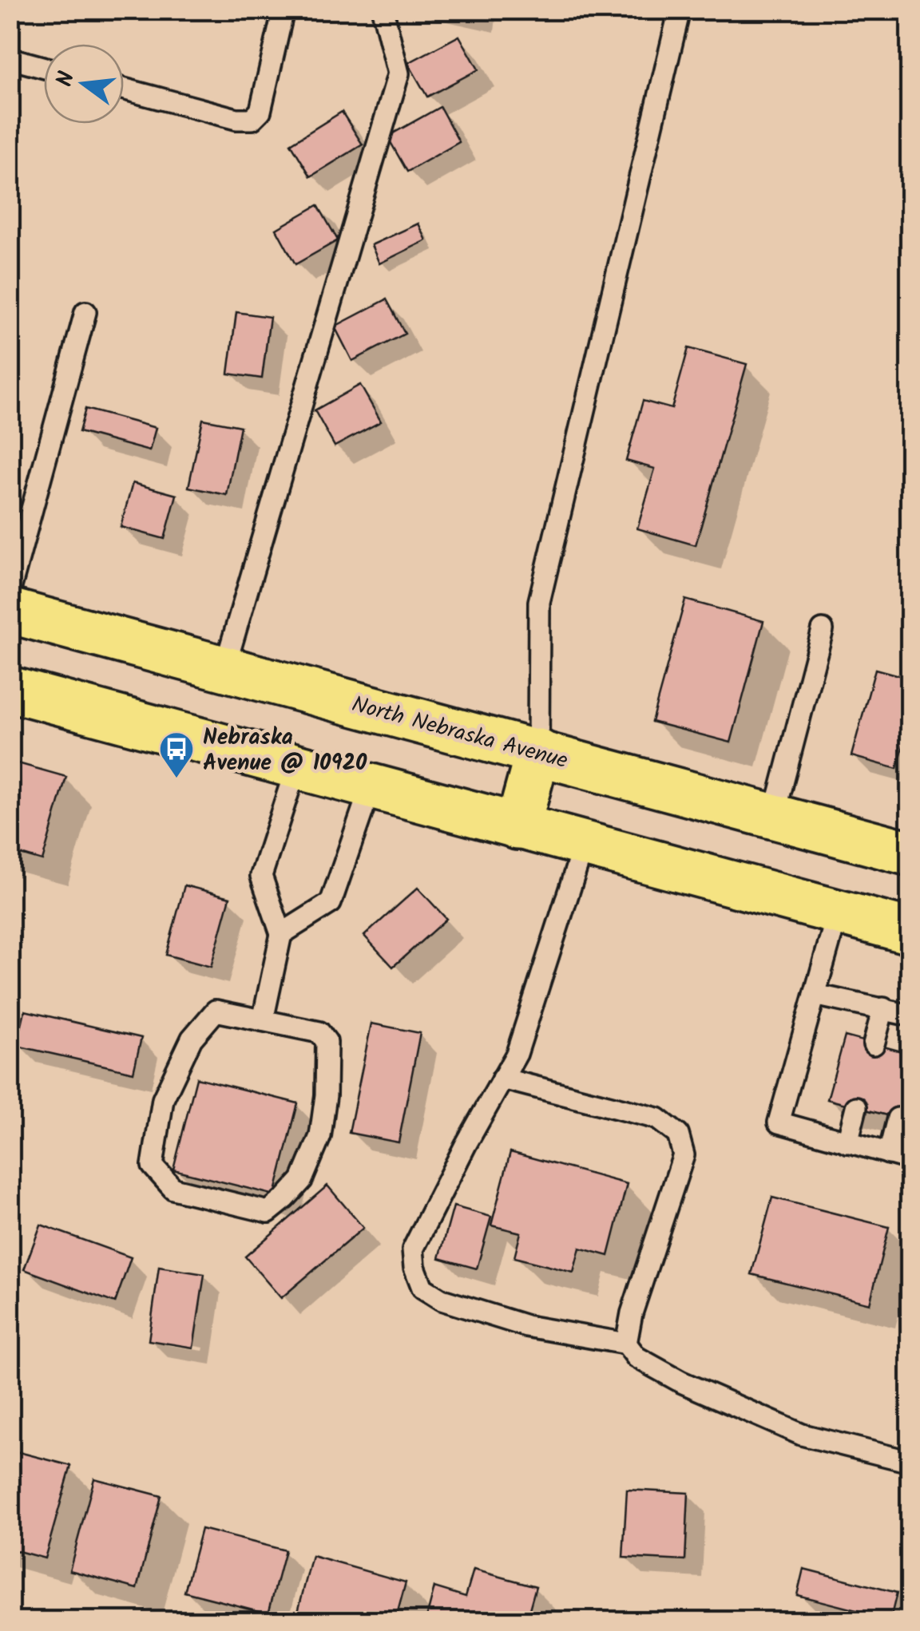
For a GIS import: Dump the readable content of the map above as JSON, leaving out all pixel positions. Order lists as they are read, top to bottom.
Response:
{
  "streets": {
    "main road": ["North Nebraska Avenue"]
  },
  "places": {
    "bus stop": ["Nebraska Avenue @ 10920"]
  },
  "north": "left"
}
